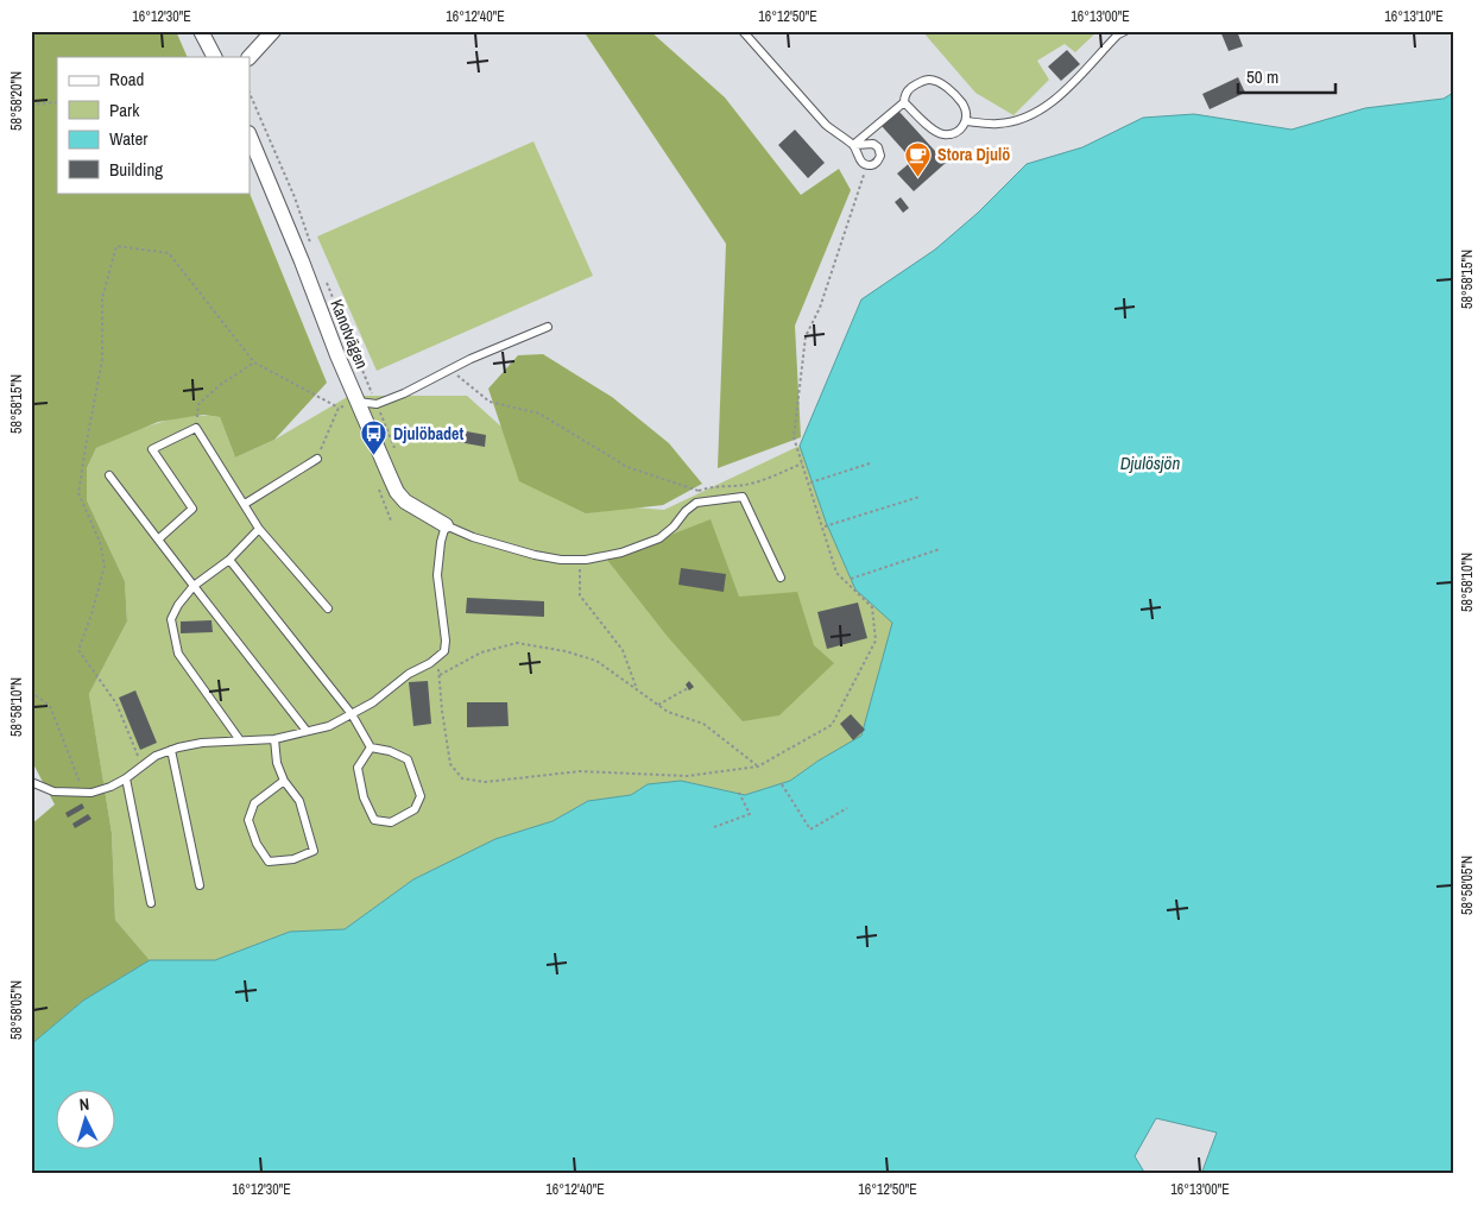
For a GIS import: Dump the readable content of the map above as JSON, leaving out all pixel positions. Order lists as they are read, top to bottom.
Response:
{
  "streets": {
    "street": ["Kanotvägen"]
  },
  "water": ["Djulösjön"],
  "places": {
    "cafe": ["Stora Djulö"],
    "bus stop": ["Djulöbadet"]
  },
  "legend": [
    "Road",
    "Park",
    "Water",
    "Building"
  ],
  "scale_bar": "50 m",
  "north": "top",
  "coordinates": [
    "16°12'30\"E",
    "16°12'40\"E",
    "16°12'50\"E",
    "16°13'00\"E",
    "16°13'10\"E",
    "58°58'20\"N",
    "58°58'15\"N",
    "58°58'10\"N",
    "58°58'05\"N"
  ]
}
